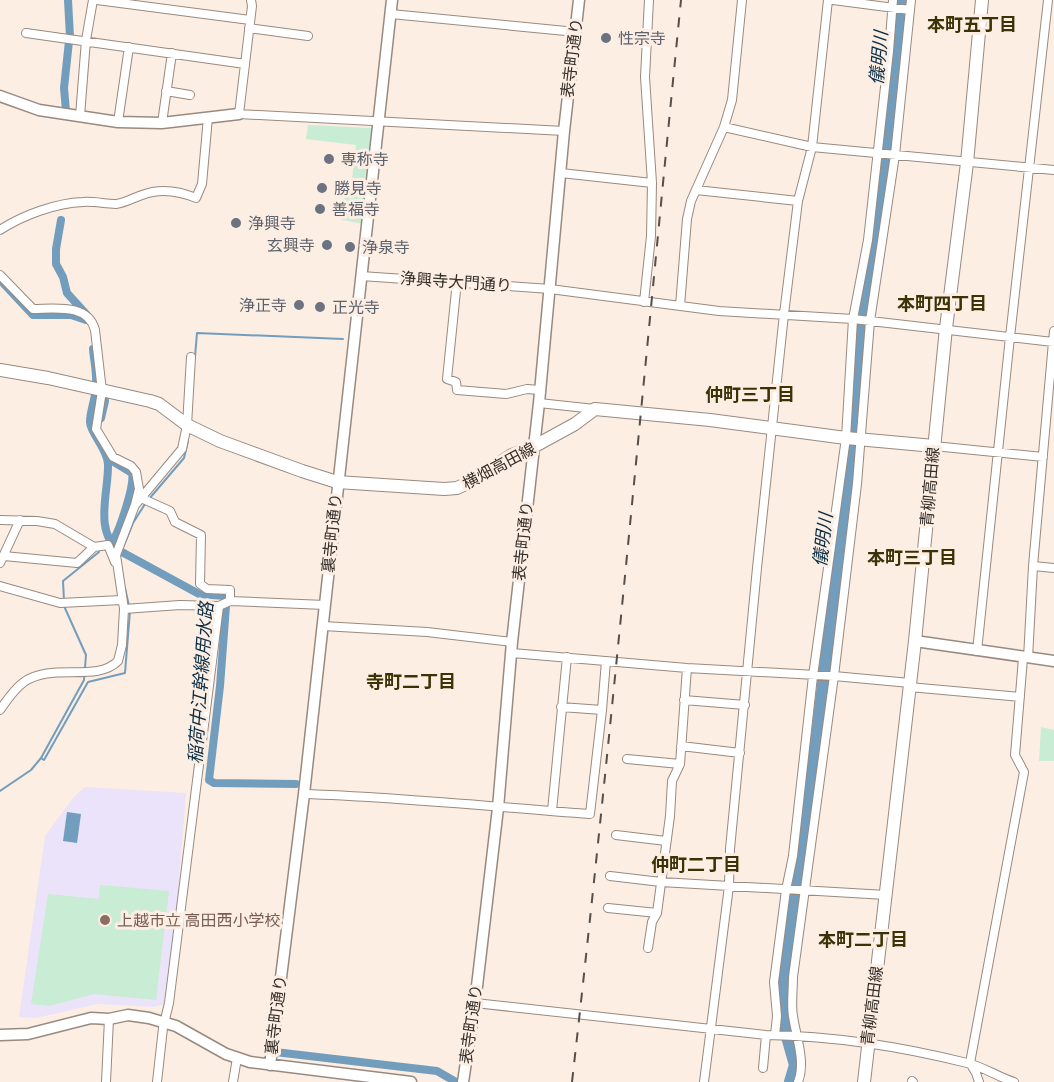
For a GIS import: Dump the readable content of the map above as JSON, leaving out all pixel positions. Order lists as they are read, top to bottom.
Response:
{
  "streets": {
    "main road": ["横畑高田線", "青柳高田線"],
    "street": ["表寺町通り", "浄興寺大門通り", "裏寺町通り"]
  },
  "crossings": [
    ["表寺町通り", "浄興寺大門通り"],
    ["表寺町通り", "横畑高田線"],
    ["浄興寺大門通り", "青柳高田線"],
    ["浄興寺大門通り", "裏寺町通り"],
    ["横畑高田線", "裏寺町通り"]
  ],
  "districts": [
    "本町五丁目",
    "本町四丁目",
    "仲町三丁目",
    "本町三丁目",
    "寺町二丁目",
    "仲町二丁目",
    "本町二丁目"
  ],
  "water": ["儀明川", "稲荷中江幹線用水路"],
  "places": [
    "性宗寺",
    "専称寺",
    "勝見寺",
    "善福寺",
    "浄興寺",
    "玄興寺",
    "浄泉寺",
    "浄正寺",
    "正光寺",
    "上越市立 高田西小学校"
  ]
}
